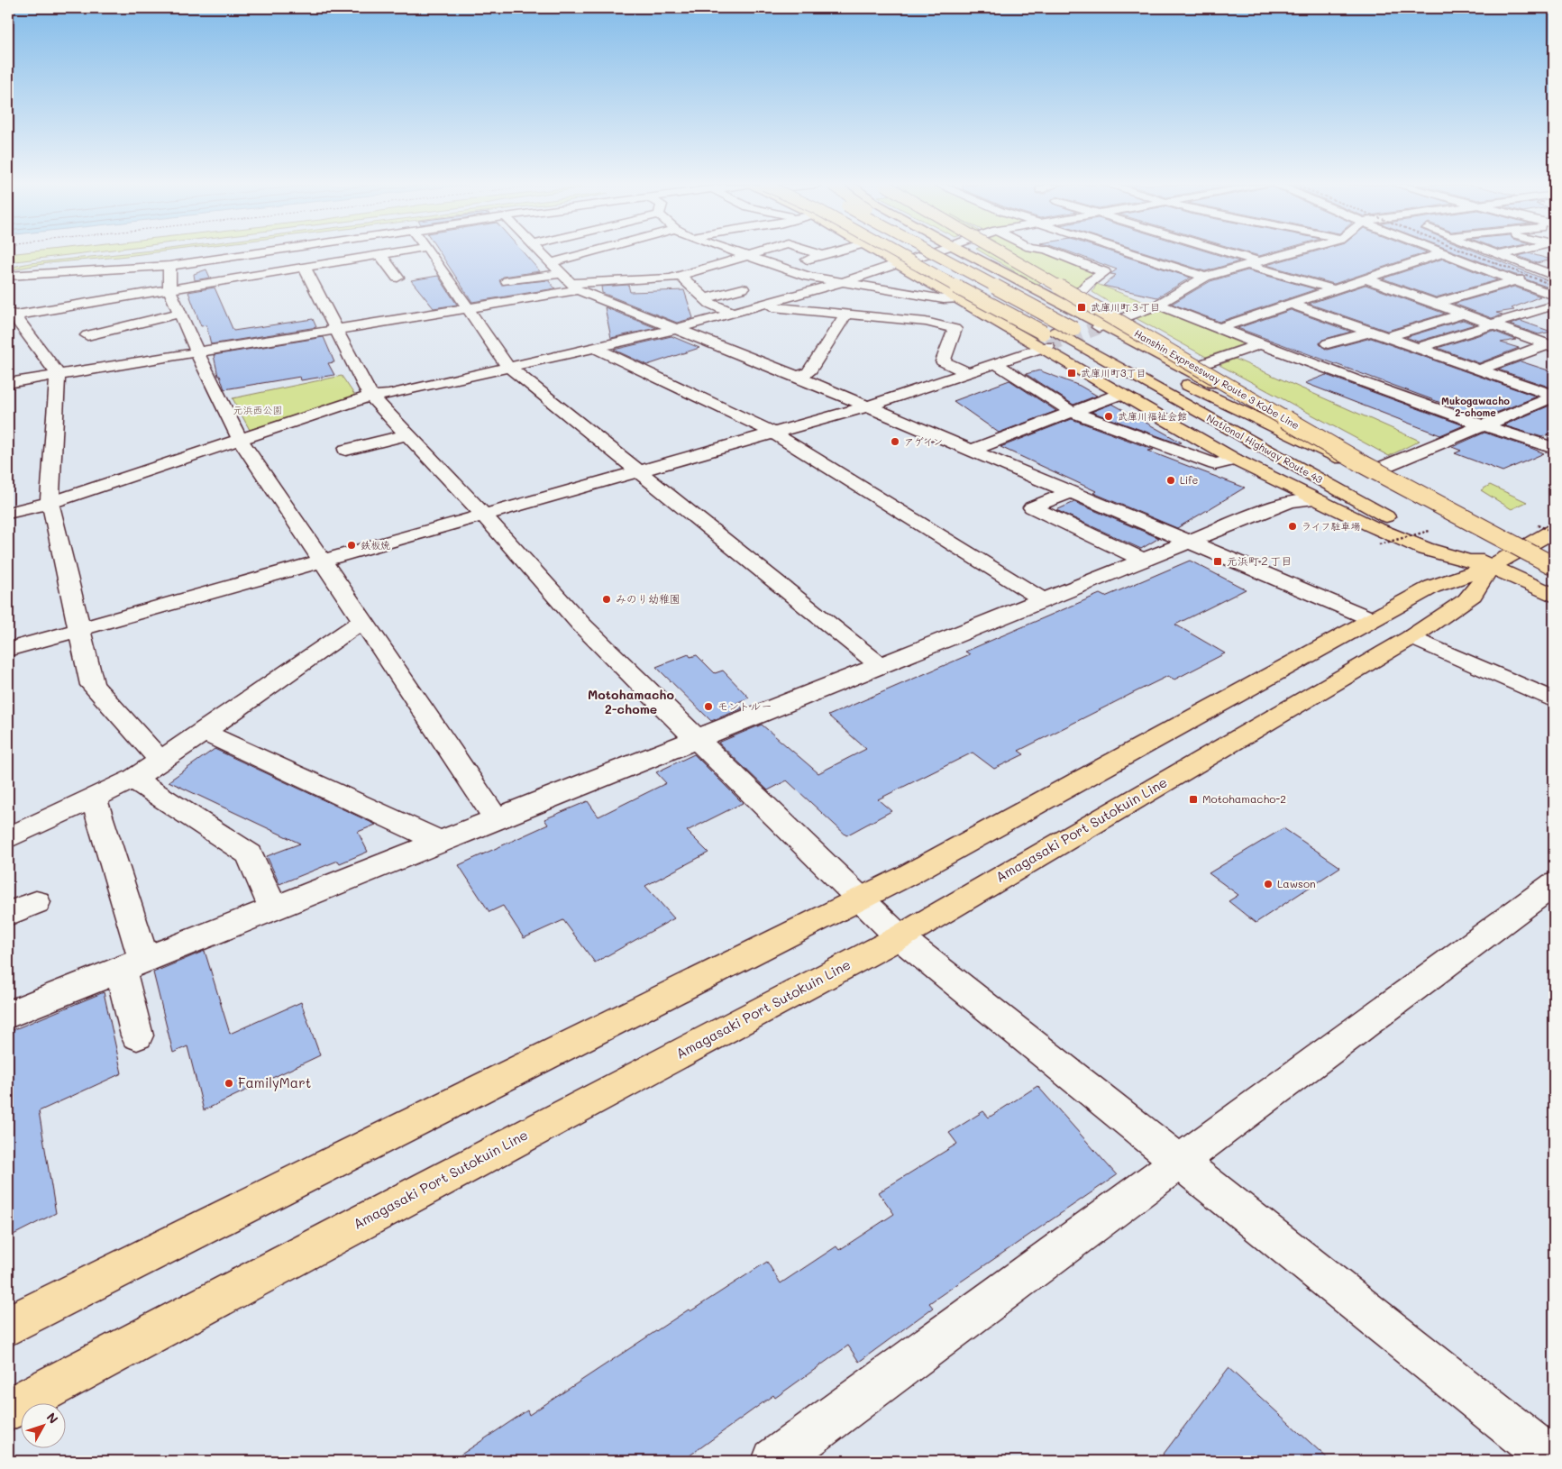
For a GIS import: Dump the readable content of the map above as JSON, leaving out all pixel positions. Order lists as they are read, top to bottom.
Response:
{
  "streets": {
    "main road": ["Hanshin Expressway Route 3 Kobe Line", "National Highway Route 43", "Amagasaki Port Sutokuin Line"]
  },
  "crossings": [
    ["National Highway Route 43", "Amagasaki Port Sutokuin Line"]
  ],
  "districts": ["Mukogawacho 2-chome", "Motohamacho 2-chome"],
  "parks": ["元浜西公園"],
  "places": {
    "transit": [
      "武庫川町３丁目",
      "武庫川町3丁目",
      "元浜町２丁目",
      "Motohamacho-2"
    ],
    "other": [
      "武庫川福祉会館",
      "アゲイン",
      "Life",
      "ライフ駐車場",
      "鉄板焼",
      "みのり幼稚園",
      "モントルー",
      "Lawson",
      "FamilyMart"
    ]
  },
  "north": "top right"
}
